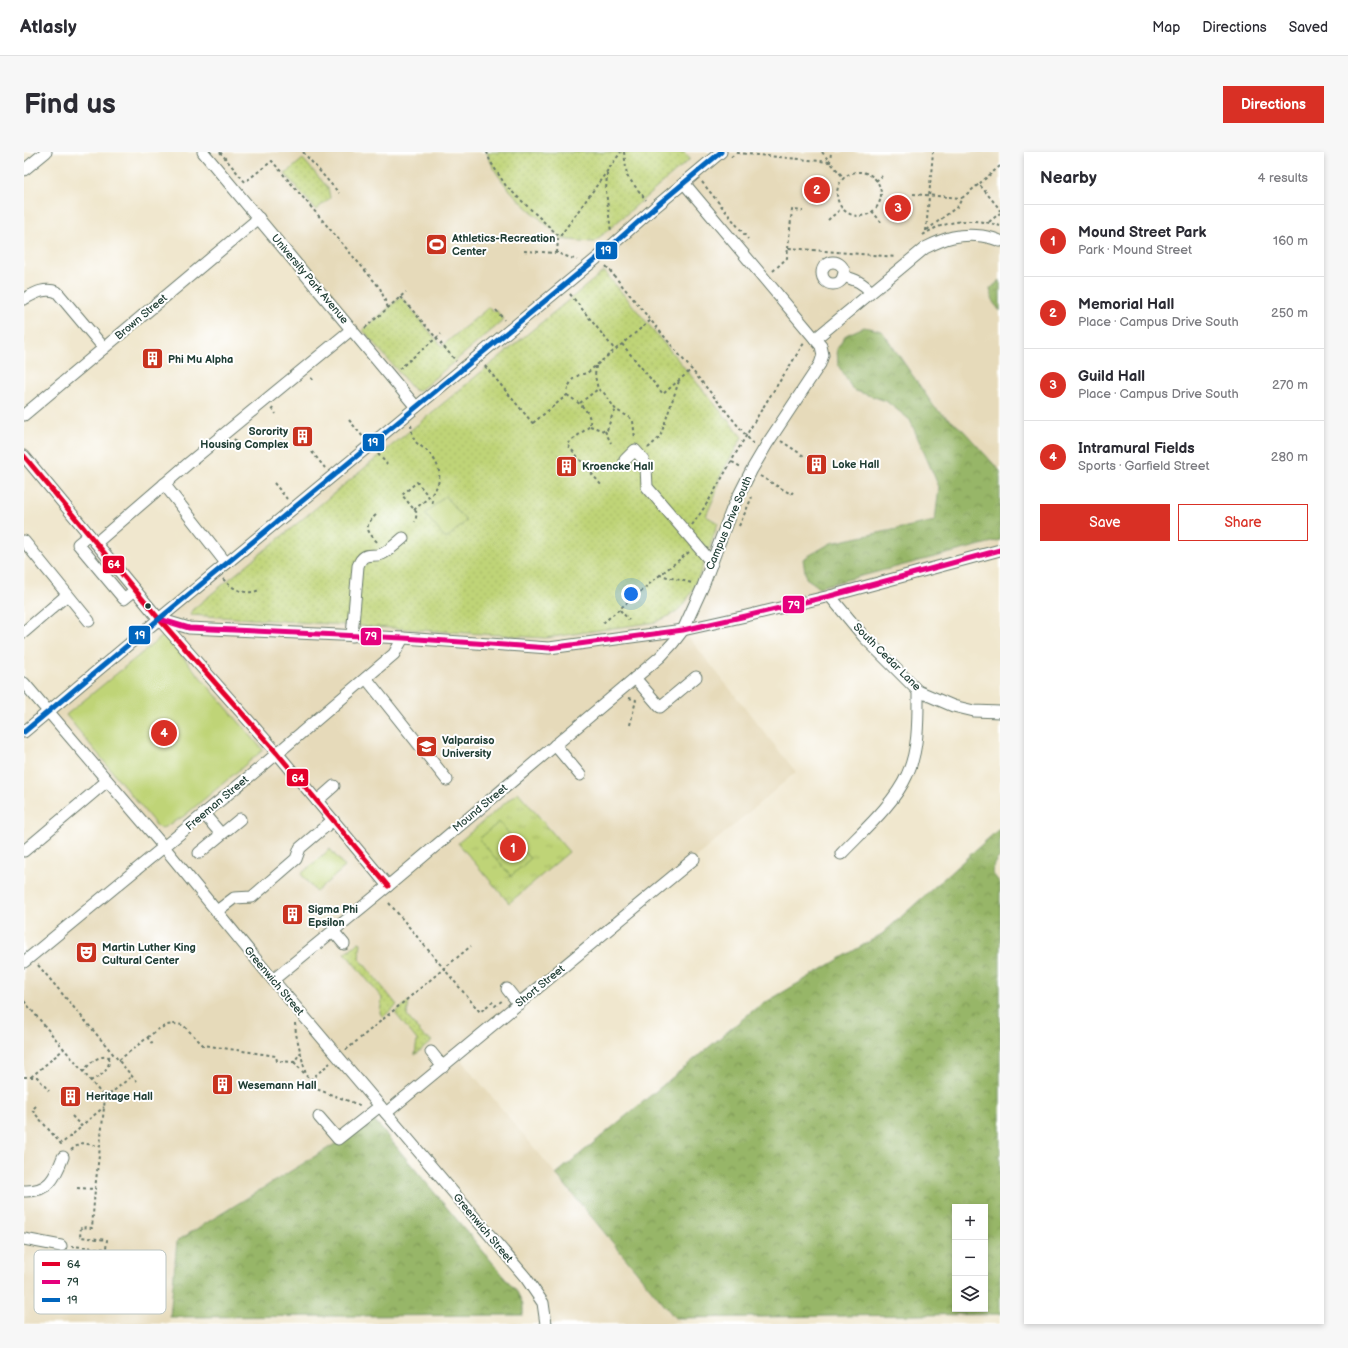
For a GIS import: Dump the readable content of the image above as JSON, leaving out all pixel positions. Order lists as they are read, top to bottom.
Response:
{
  "streets": {
    "street": [
      "University Park Avenue",
      "Brown Street",
      "Campus Drive South",
      "South Cedar Lane",
      "Freeman Street",
      "Mound Street",
      "Greenwich Street",
      "Short Street"
    ]
  },
  "crossings": [
    ["University Park Avenue", "Brown Street"],
    ["Campus Drive South", "Mound Street"],
    ["Freeman Street", "Greenwich Street"],
    ["Mound Street", "Greenwich Street"],
    ["Greenwich Street", "Short Street"]
  ],
  "places": {
    "sports": ["Athletics-Recreation Center"],
    "building": [
      "Phi Mu Alpha",
      "Sorority Housing Complex",
      "Loke Hall",
      "Kroencke Hall",
      "Sigma Phi Epsilon",
      "Wesemann Hall",
      "Heritage Hall"
    ],
    "school or university": ["Valparaiso University"],
    "theatre": ["Martin Luther King Cultural Center"]
  },
  "lines": ["transit line 19", "transit line 64", "transit line 79"],
  "legend": ["64", "79", "19"],
  "page": {
    "header": "Atlasly",
    "nav": ["Map", "Directions", "Saved"],
    "buttons": [
      "Directions",
      ["Save", "Share"]
    ],
    "title": "Find us",
    "heading": ["Nearby", "4 results"],
    "pins": [
      "2",
      "3",
      "4",
      "1"
    ],
    "list": [
      {
        "mark": "1",
        "name": "Mound Street Park",
        "note": "Park · Mound Street",
        "value": "160 m"
      },
      {
        "mark": "2",
        "name": "Memorial Hall",
        "note": "Place · Campus Drive South",
        "value": "250 m"
      },
      {
        "mark": "3",
        "name": "Guild Hall",
        "note": "Place · Campus Drive South",
        "value": "270 m"
      },
      {
        "mark": "4",
        "name": "Intramural Fields",
        "note": "Sports · Garfield Street",
        "value": "280 m"
      }
    ],
    "map_buttons": ["+", "−"]
  }
}
